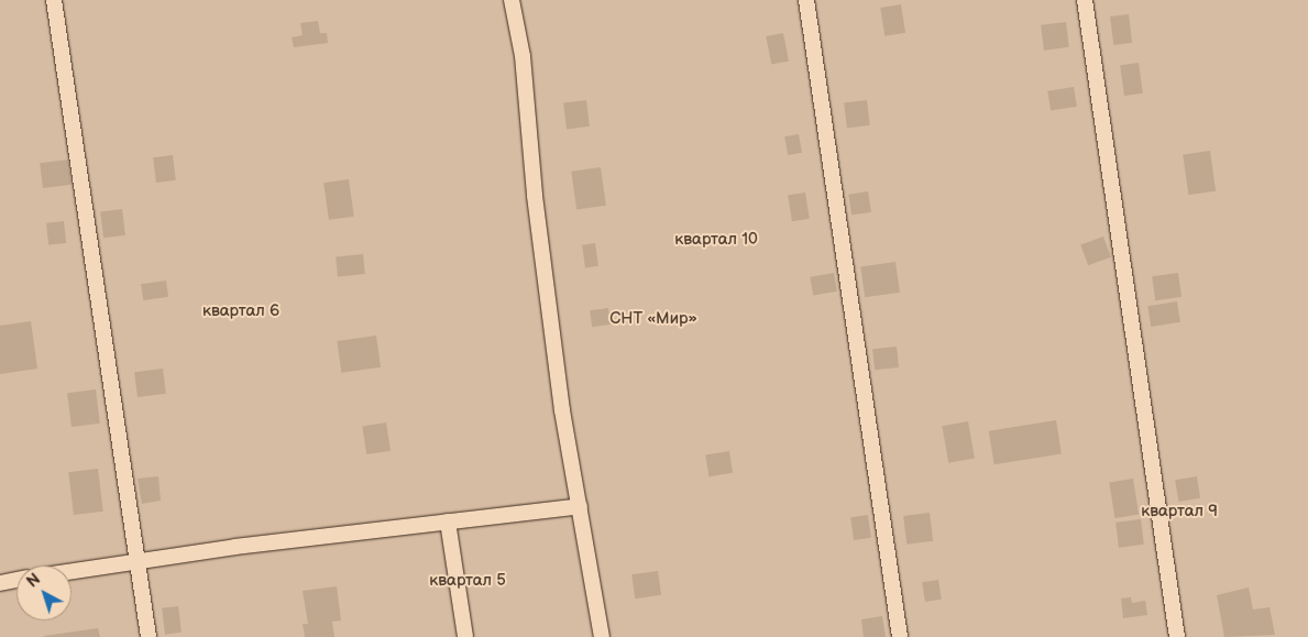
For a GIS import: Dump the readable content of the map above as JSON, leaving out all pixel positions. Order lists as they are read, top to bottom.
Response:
{
  "parks": [
    "квартал 10",
    "квартал 6",
    "СНТ «Мир»",
    "квартал 9",
    "квартал 5"
  ],
  "north": "top left"
}
